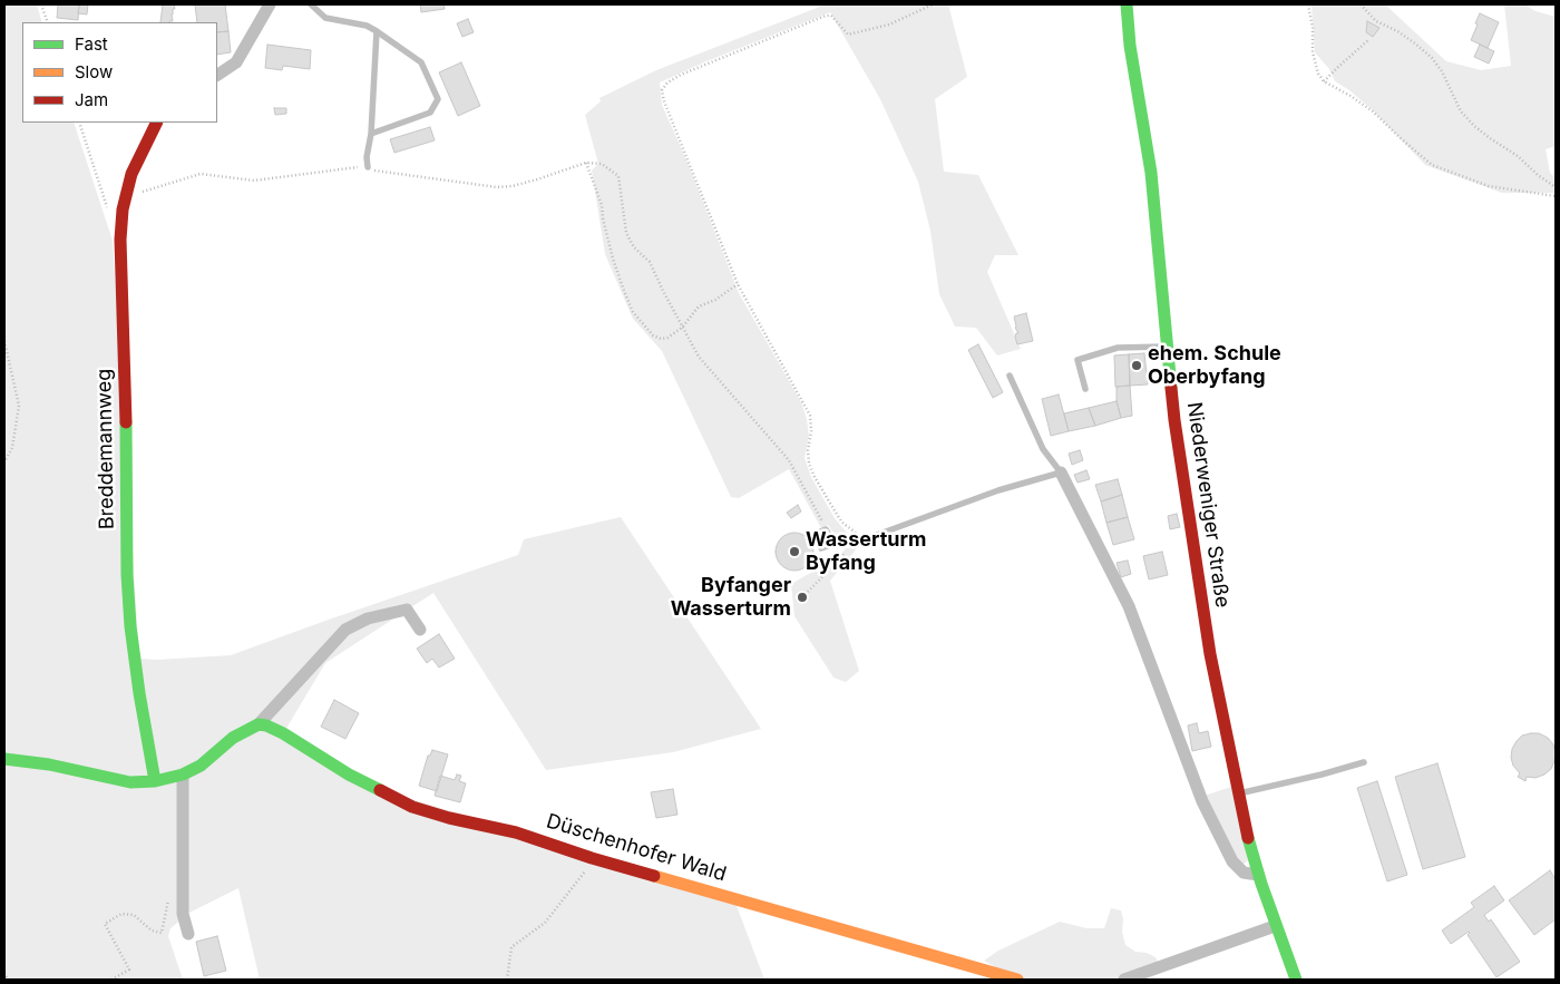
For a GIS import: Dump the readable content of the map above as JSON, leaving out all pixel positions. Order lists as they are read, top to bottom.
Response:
{
  "streets": {
    "street": ["Breddemannweg", "Niederweniger Straße", "Düschenhofer Wald"]
  },
  "places": ["ehem. Schule Oberbyfang", "Wasserturm Byfang", "Byfanger Wasserturm"],
  "legend": ["Fast", "Slow", "Jam"]
}
